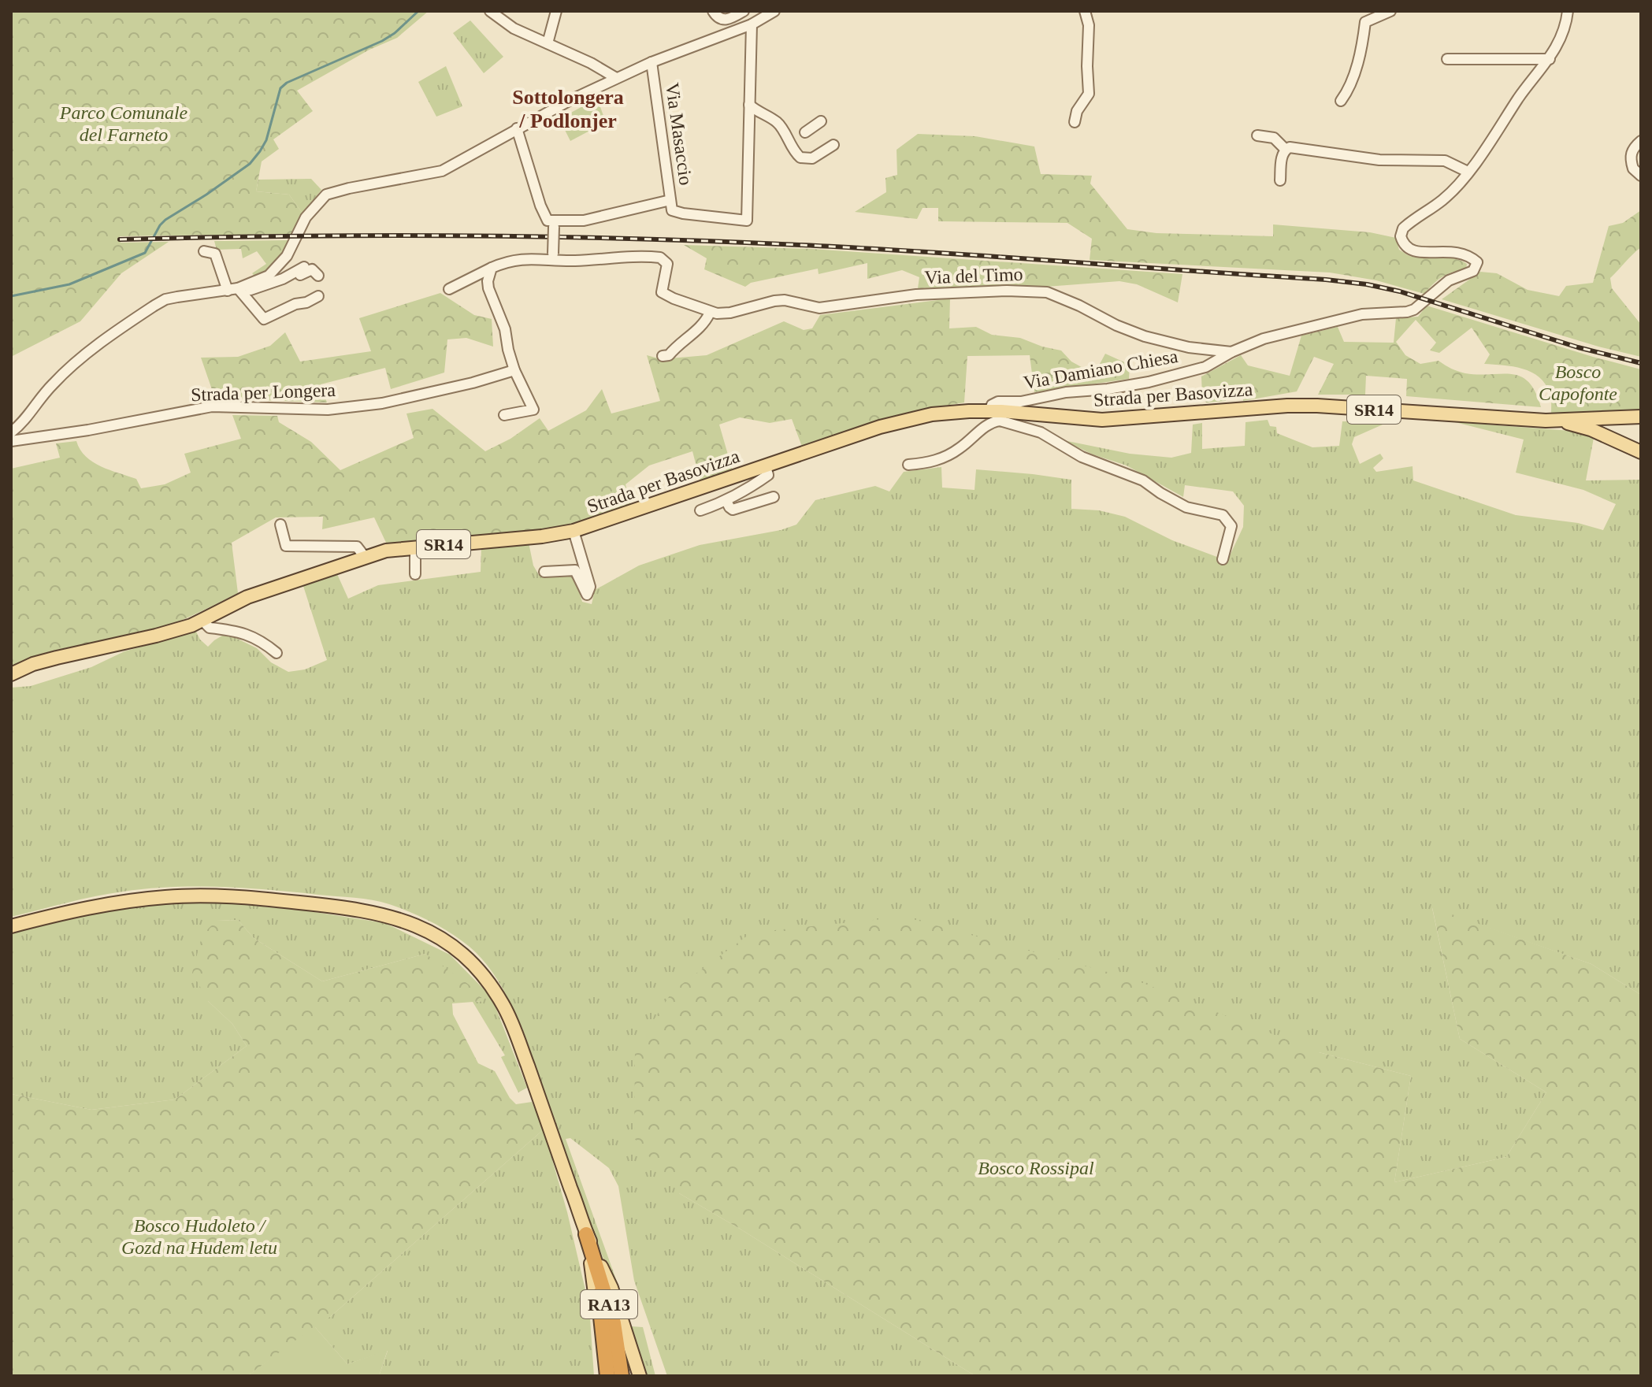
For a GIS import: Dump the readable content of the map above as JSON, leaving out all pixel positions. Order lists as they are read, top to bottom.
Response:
{
  "streets": {
    "highway": ["RA13"],
    "main road": ["Strada per Basovizza", "SR14"],
    "street": [
      "Via Masaccio",
      "Via del Timo",
      "Via Damiano Chiesa",
      "Strada per Longera"
    ]
  },
  "crossings": [
    ["Via del Timo", "Via Damiano Chiesa"],
    ["Via Damiano Chiesa", "Strada per Basovizza"]
  ],
  "districts": ["Sottolongera / Podlonjer"],
  "parks": [
    "Parco Comunale del Farneto",
    "Bosco Capofonte",
    "Bosco Rossipal",
    "Bosco Hudoleto / Gozd na Hudem letu"
  ]
}
